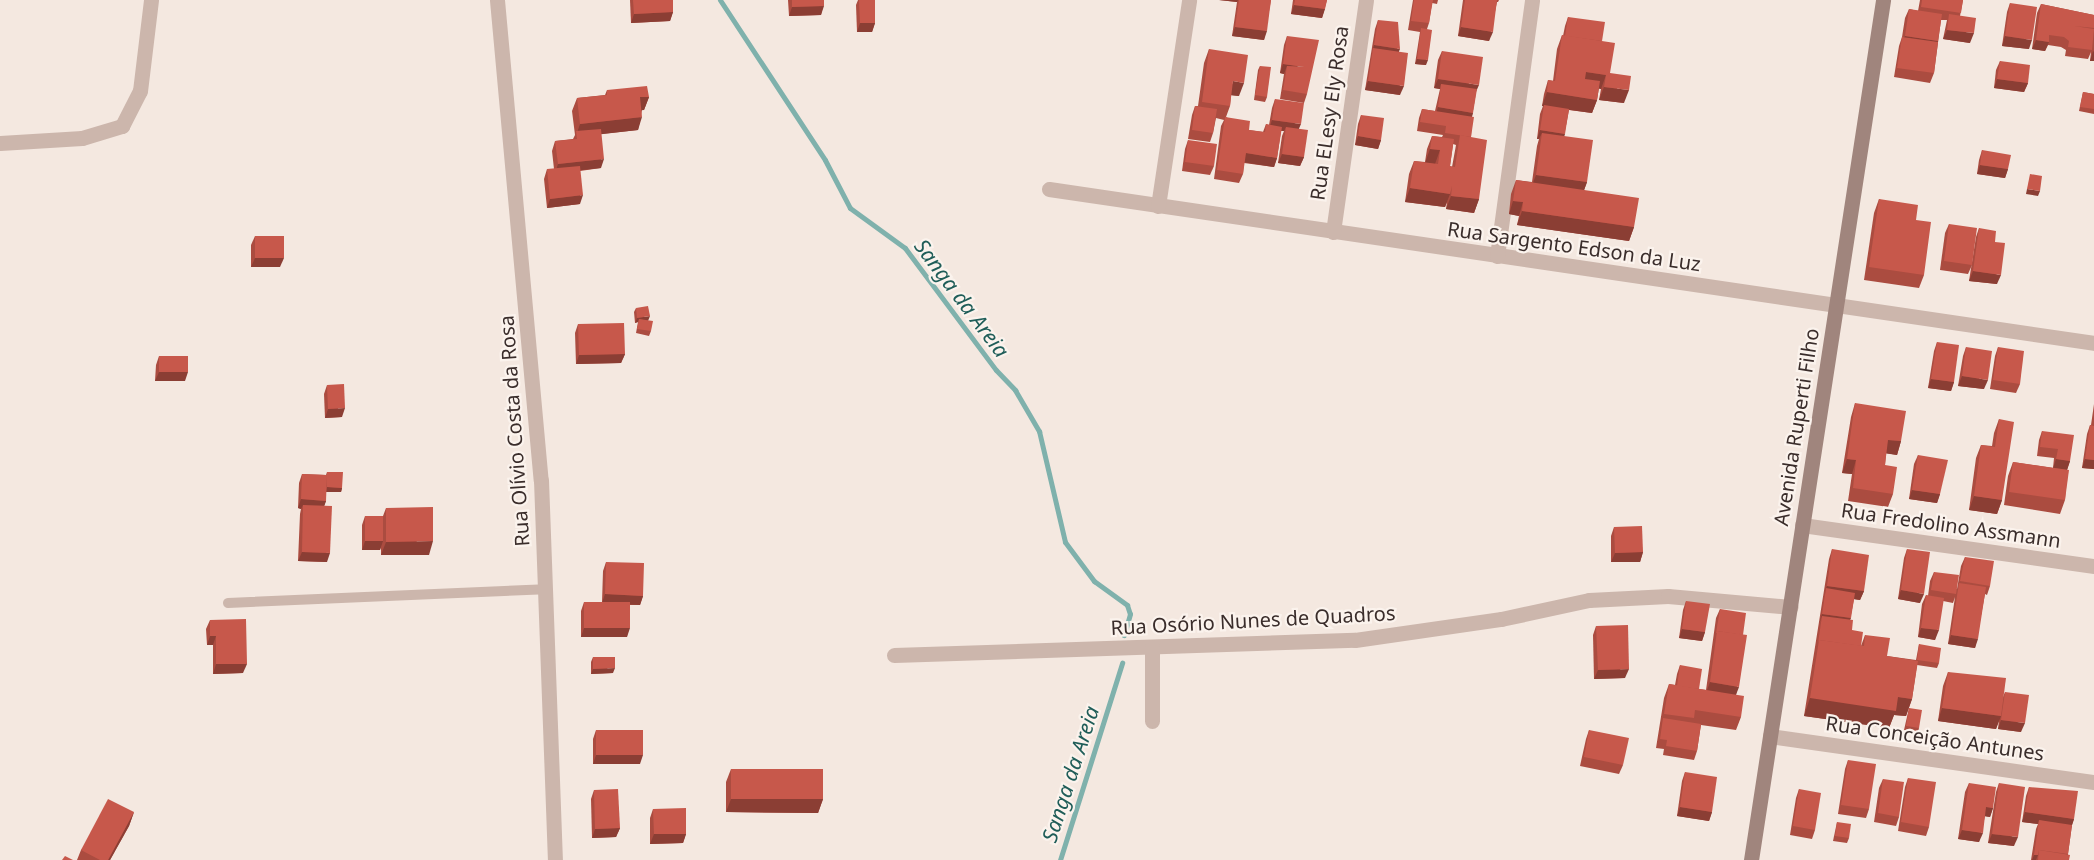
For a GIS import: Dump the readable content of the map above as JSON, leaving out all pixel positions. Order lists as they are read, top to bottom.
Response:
{
  "streets": {
    "main road": ["Avenida Ruperti Filho"],
    "street": [
      "Rua ELesy Ely Rosa",
      "Rua Sargento Edson da Luz",
      "Rua Olívio Costa da Rosa",
      "Rua Fredolino Assmann",
      "Rua Osório Nunes de Quadros",
      "Rua Conceição Antunes"
    ]
  },
  "crossings": [
    ["Rua ELesy Ely Rosa", "Rua Sargento Edson da Luz"],
    ["Rua Sargento Edson da Luz", "Avenida Ruperti Filho"],
    ["Avenida Ruperti Filho", "Rua Fredolino Assmann"],
    ["Avenida Ruperti Filho", "Rua Osório Nunes de Quadros"],
    ["Avenida Ruperti Filho", "Rua Conceição Antunes"]
  ],
  "water": ["Sanga da Areia"]
}
